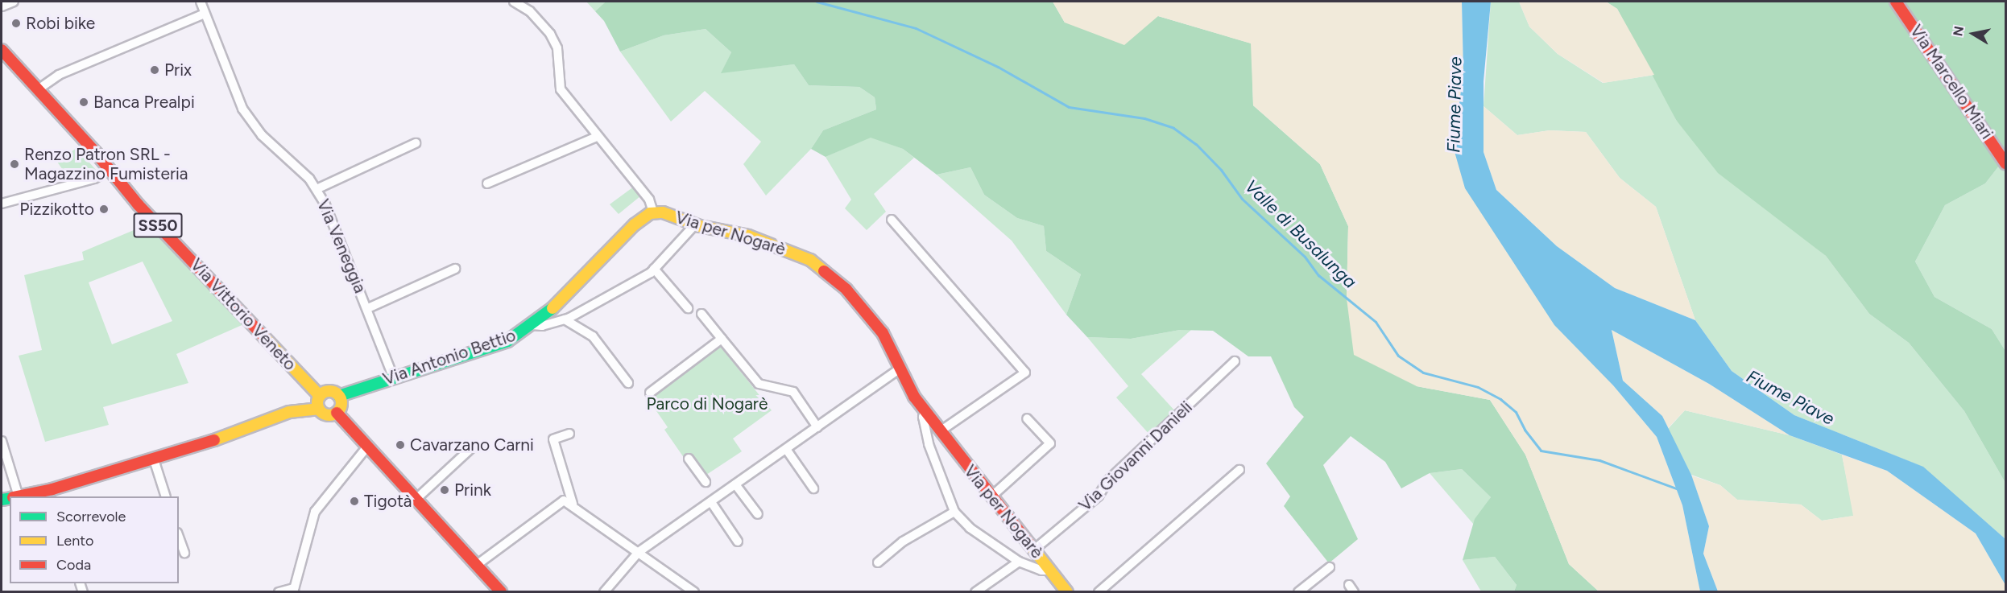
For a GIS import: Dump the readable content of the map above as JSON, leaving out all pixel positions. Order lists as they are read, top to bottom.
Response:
{
  "streets": {
    "street": [
      "Via Marcello Miari",
      "SS50",
      "Via per Nogarè",
      "Via Veneggia",
      "Via Vittorio Veneto",
      "Via Antonio Bettio",
      "Via Giovanni Danieli"
    ]
  },
  "crossings": [
    ["Via per Nogarè", "Via Antonio Bettio"],
    ["Via per Nogarè", "Via Giovanni Danieli"],
    ["Via Veneggia", "Via Antonio Bettio"],
    ["Via Vittorio Veneto", "Via Antonio Bettio"]
  ],
  "water": ["Fiume Piave", "Valle di Busalunga"],
  "parks": ["Parco di Nogarè"],
  "places": [
    "Robi bike",
    "Prix",
    "Banca Prealpi",
    "Renzo Patron SRL - Magazzino Fumisteria",
    "Pizzikotto",
    "Cavarzano Carni",
    "Prink",
    "Tigotà"
  ],
  "legend": ["Scorrevole", "Lento", "Coda"],
  "north": "left"
}
